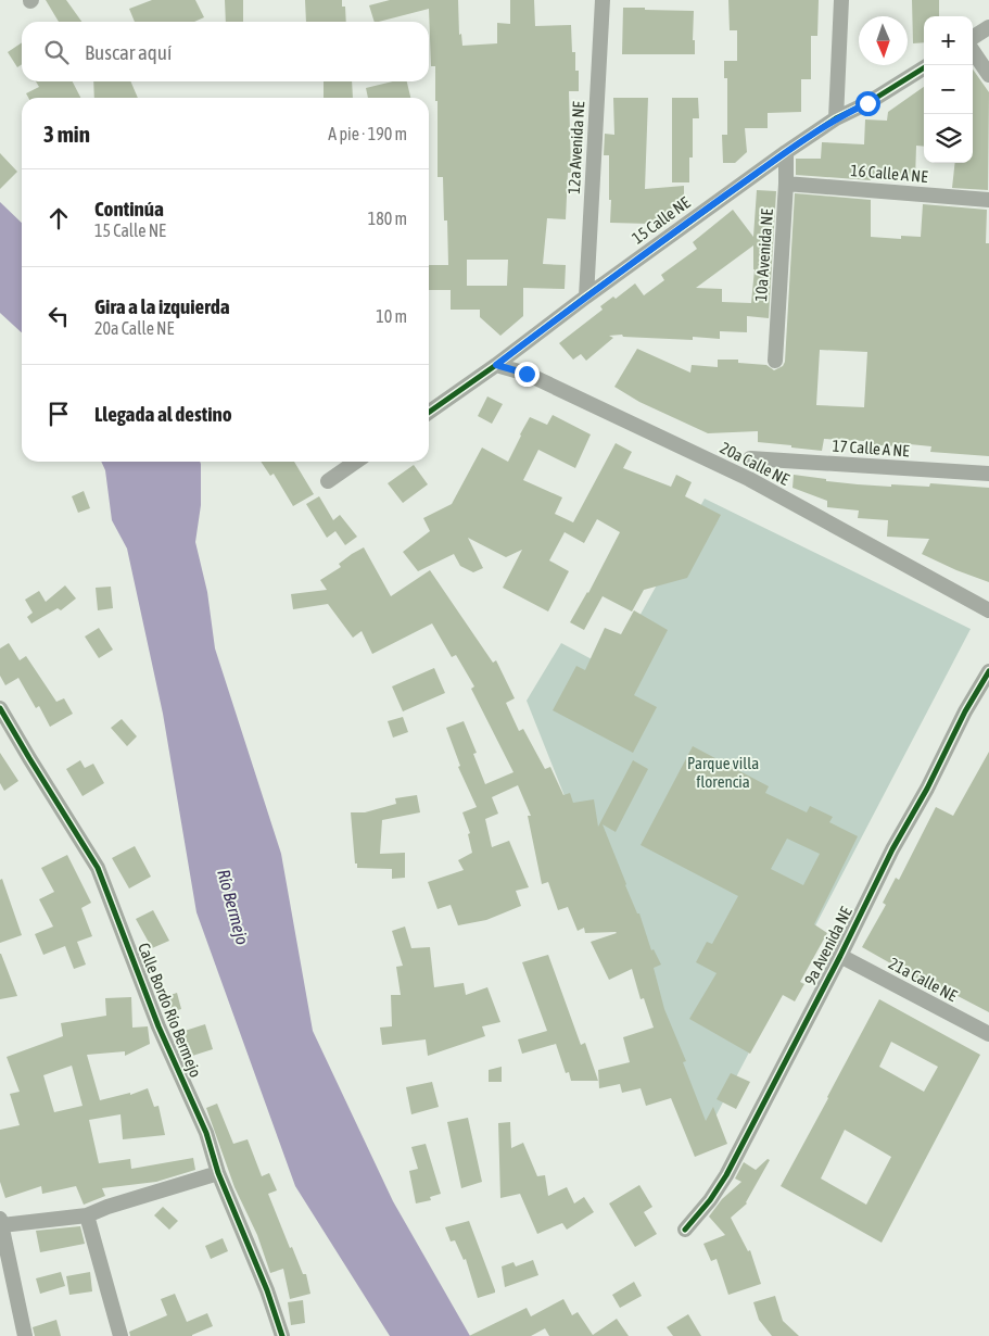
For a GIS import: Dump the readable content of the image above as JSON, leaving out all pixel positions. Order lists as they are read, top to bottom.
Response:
{
  "streets": {
    "street": [
      "12a Avenida NE",
      "16 Calle A NE",
      "15 Calle NE",
      "10a Avenida NE",
      "17 Calle A NE",
      "20a Calle NE",
      "9a Avenida NE",
      "21a Calle NE",
      "Calle Bordo Río Bermejo"
    ]
  },
  "crossings": [
    ["12a Avenida NE", "15 Calle NE"],
    ["16 Calle A NE", "10a Avenida NE"],
    ["15 Calle NE", "10a Avenida NE"],
    ["15 Calle NE", "20a Calle NE"],
    ["9a Avenida NE", "21a Calle NE"]
  ],
  "water": ["Río Bermejo"],
  "parks": ["Parque villa florencia"],
  "north": "bottom",
  "page": {
    "map_buttons": ["+", "−"],
    "search": "Buscar aquí",
    "heading": ["3 min", "A pie · 190 m"],
    "list": [
      ["Continúa", "15 Calle NE", "180 m"],
      ["Gira a la izquierda", "20a Calle NE", "10 m"],
      "Llegada al destino"
    ]
  }
}
